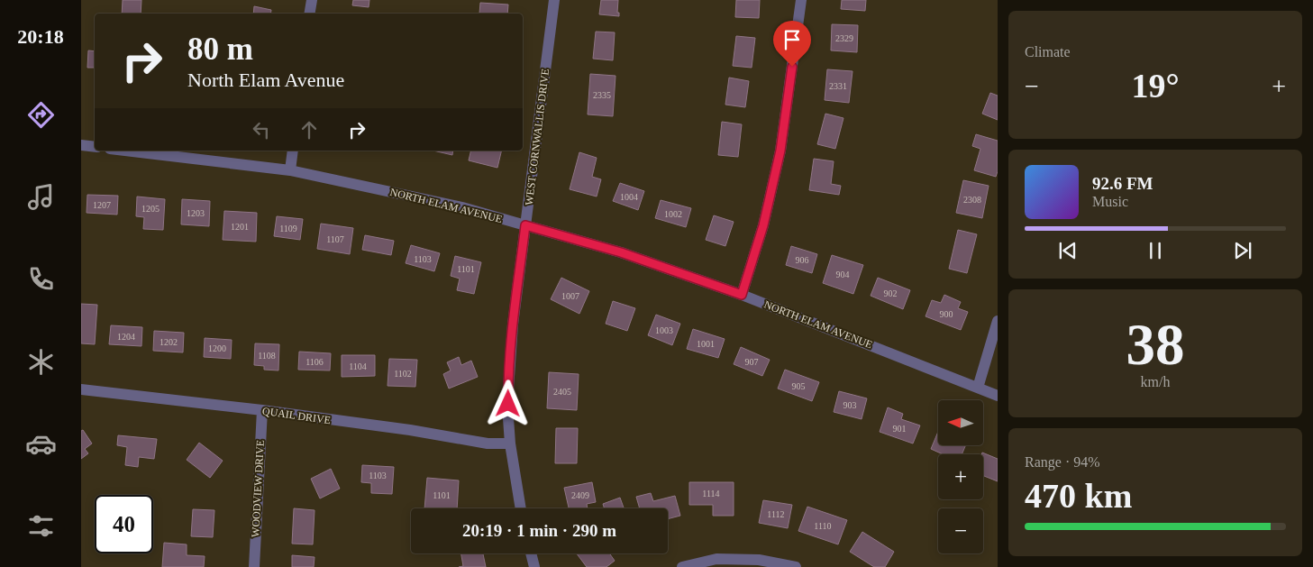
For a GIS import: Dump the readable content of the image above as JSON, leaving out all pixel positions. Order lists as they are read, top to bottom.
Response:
{
  "streets": {
    "street": [
      "WEST CORNWALLIS DRIVE",
      "NORTH ELAM AVENUE",
      "QUAIL DRIVE",
      "WOODVIEW DRIVE"
    ]
  },
  "crossings": [
    ["WEST CORNWALLIS DRIVE", "NORTH ELAM AVENUE"],
    ["WEST CORNWALLIS DRIVE", "QUAIL DRIVE"],
    ["QUAIL DRIVE", "WOODVIEW DRIVE"]
  ],
  "house_numbers": [
    "2329",
    "2331",
    "2335",
    "1004",
    "2308",
    "1207",
    "1205",
    "1203",
    "1002",
    "1201",
    "1109",
    "1107",
    "1103",
    "906",
    "1101",
    "904",
    "902",
    "1007",
    "900",
    "1003",
    "1204",
    "1202",
    "1001",
    "1200",
    "1108",
    "1106",
    "907",
    "1104",
    "1102",
    "905",
    "2405",
    "903",
    "901",
    "1103",
    "1114",
    "1101",
    "2409",
    "1112",
    "1110"
  ],
  "north": "left",
  "page": {
    "tabs": "20:18",
    "tile": [
      "Climate",
      ["38", "km/h"],
      ["Range · 94%", "470 km"]
    ],
    "turn": ["80 m", "North Elam Avenue"],
    "heat": ["−", "19°", "+"],
    "song": ["92.6 FM", "Music"],
    "map_buttons": ["+", "−"],
    "limit": "40",
    "trip": "20:19 · 1 min · 290 m"
  }
}
